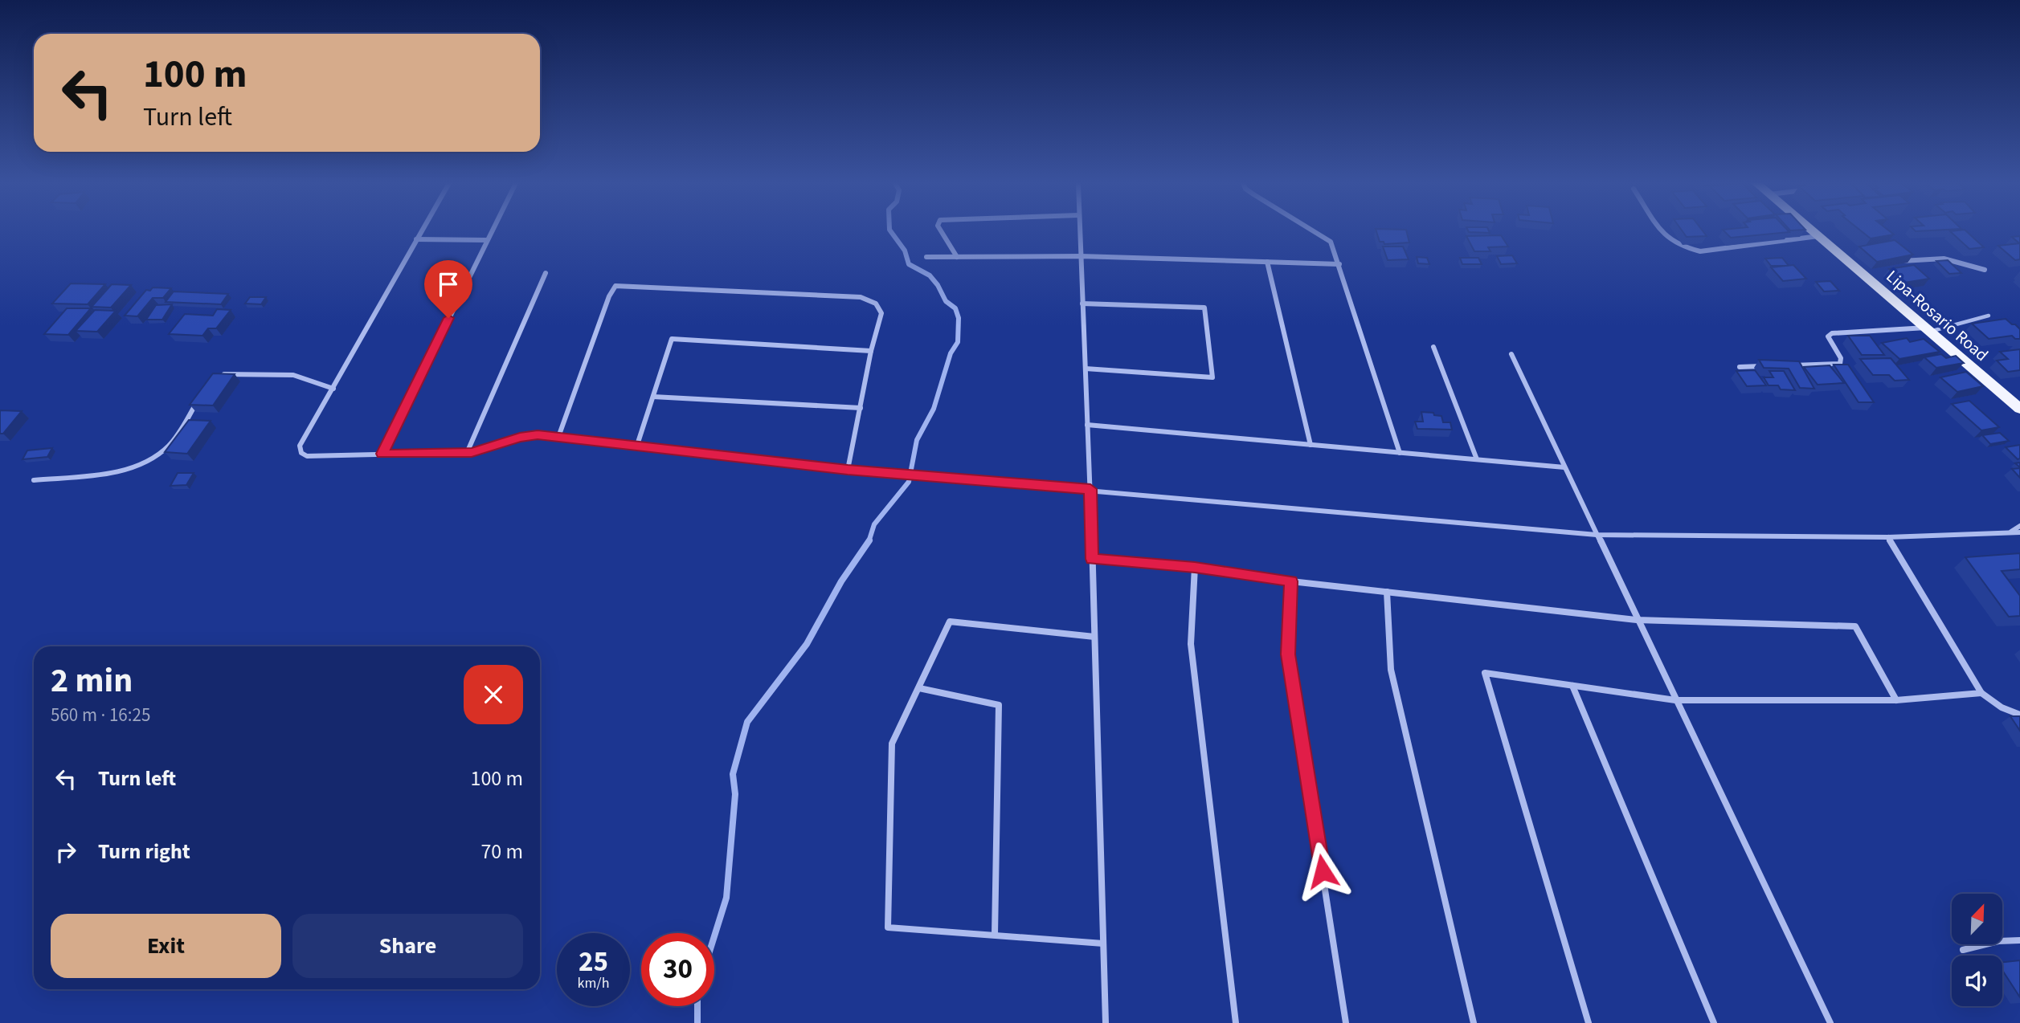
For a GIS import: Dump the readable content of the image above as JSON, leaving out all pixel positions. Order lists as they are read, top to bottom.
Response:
{
  "streets": {
    "main road": ["Lipa-Rosario Road"]
  },
  "north": "top right",
  "page": {
    "turn": ["100 m", "Turn left"],
    "heading": ["2 min", "560 m · 16:25"],
    "list": [
      {
        "name": "Turn left",
        "value": "100 m"
      },
      {
        "name": "Turn right",
        "value": "70 m"
      }
    ],
    "buttons": ["Exit", "Share"],
    "speed": "25 km/h",
    "limit": "30"
  }
}
